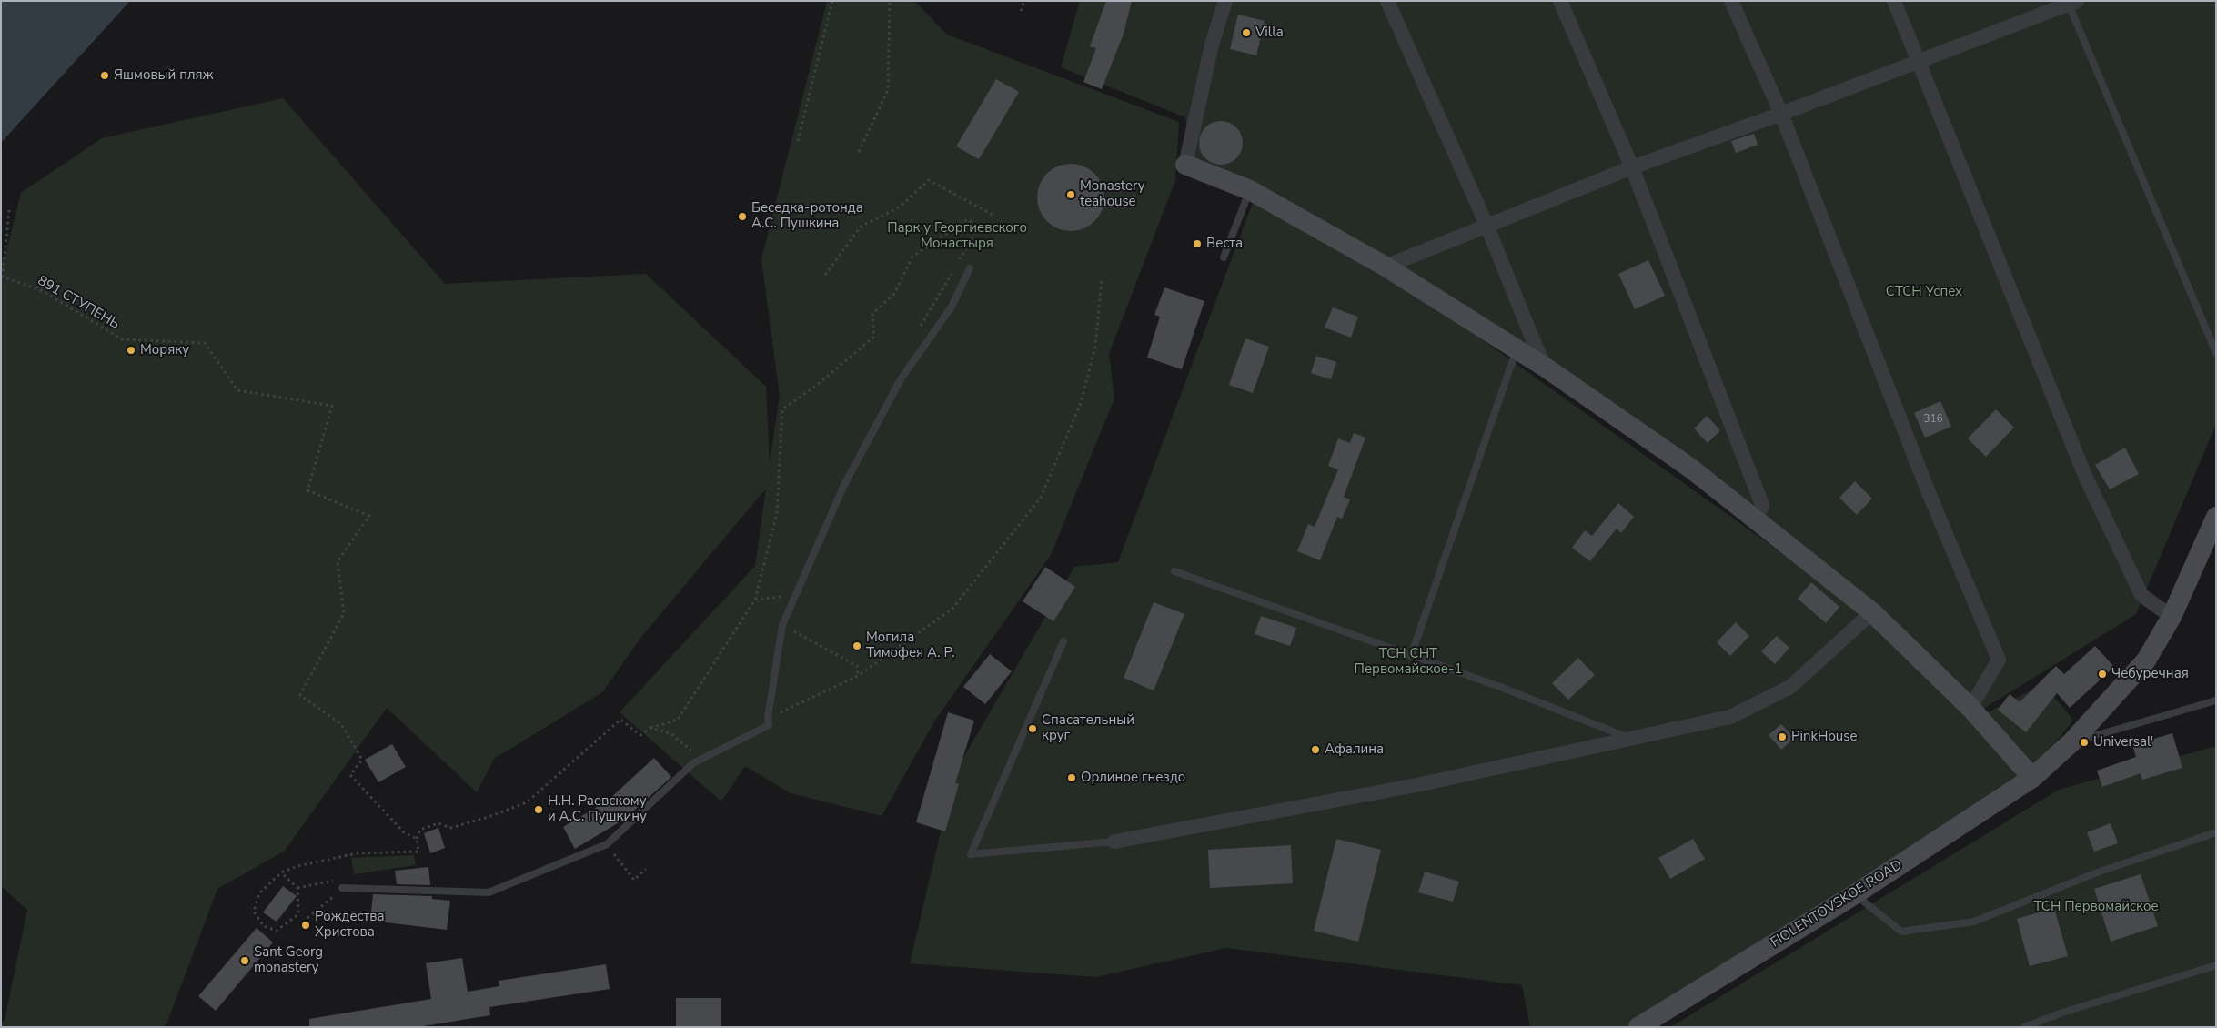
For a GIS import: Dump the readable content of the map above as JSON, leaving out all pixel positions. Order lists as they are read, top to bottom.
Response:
{
  "streets": {
    "main road": ["FIOLENTOVSKOE ROAD"],
    "path": ["891 СТУПЕНЬ"]
  },
  "parks": [
    "Парк у Георгиевского Монастыря",
    "СТСН Успех",
    "ТСН СНТ Первомайское-1",
    "ТСН Первомайское"
  ],
  "places": [
    "Villa",
    "Яшмовый пляж",
    "Monastery teahouse",
    "Беседка-ротонда А.С. Пушкина",
    "Веста",
    "Моряку",
    "Могила Тимофея А. Р.",
    "Чебуречная",
    "Спасательный круг",
    "PinkHouse",
    "Universal'",
    "Афалина",
    "Орлиное гнездо",
    "Н.Н. Раевскому и А.С. Пушкину",
    "Рождества Христова",
    "Sant Georg monastery"
  ],
  "house_numbers": ["316"]
}
